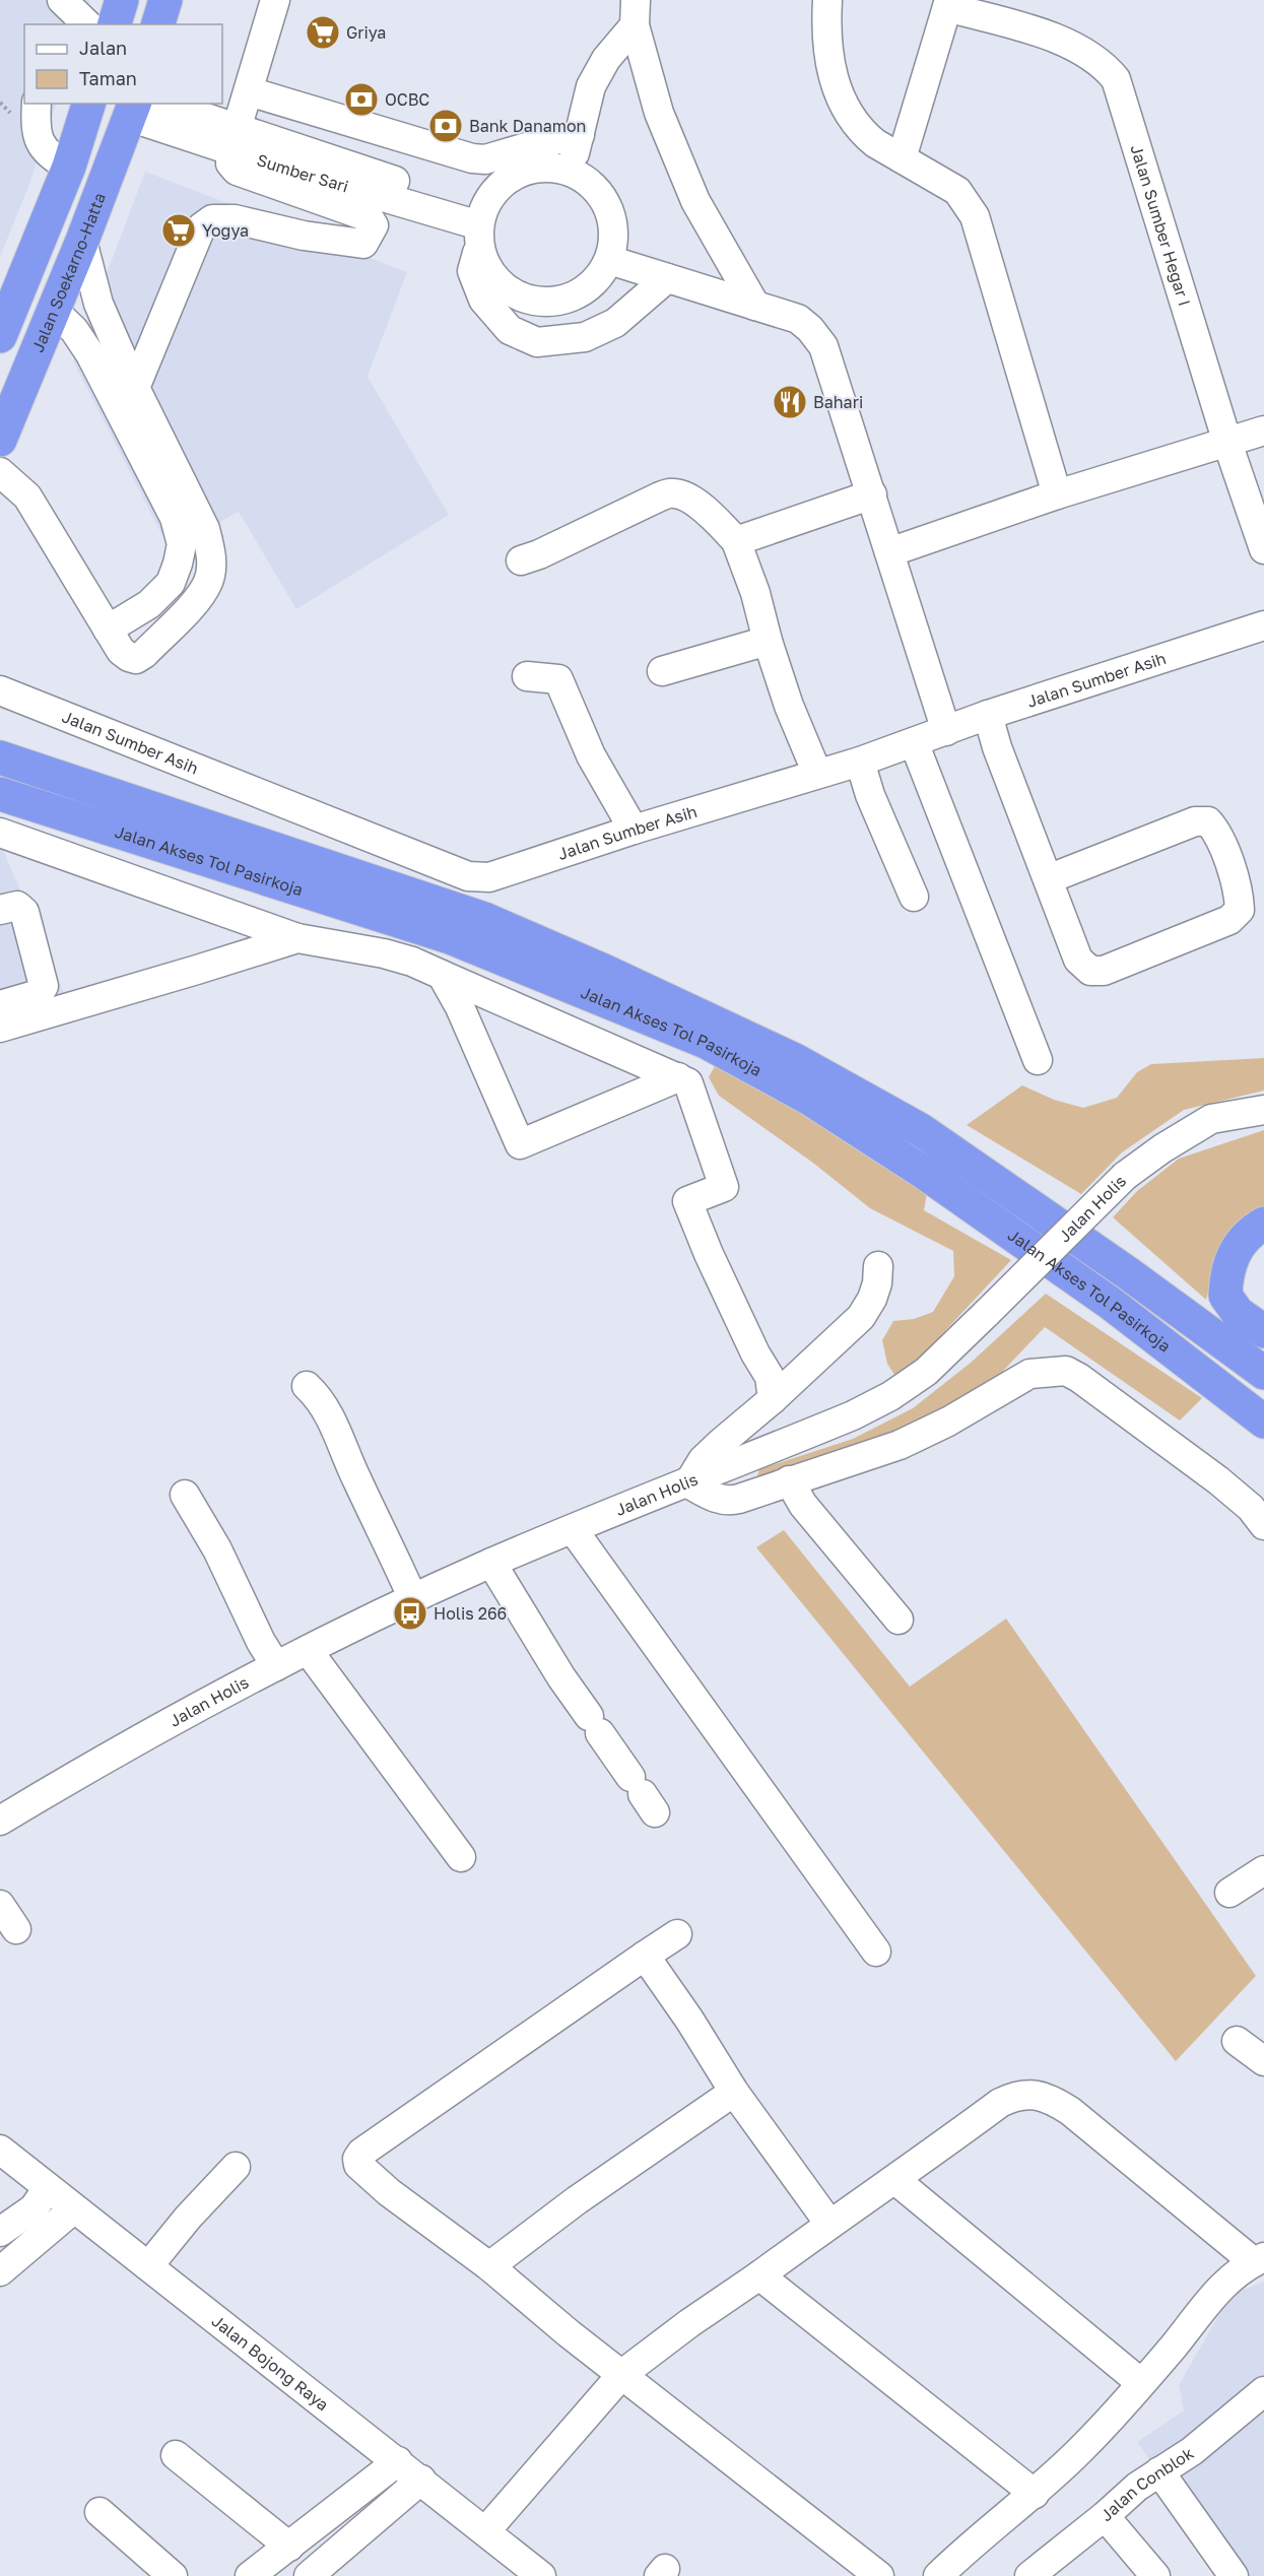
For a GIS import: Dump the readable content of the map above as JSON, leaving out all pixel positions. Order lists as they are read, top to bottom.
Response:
{
  "streets": {
    "highway": ["Jalan Soekarno-Hatta", "Jalan Akses Tol Pasirkoja"],
    "street": [
      "Sumber Sari",
      "Jalan Sumber Hegar I",
      "Jalan Sumber Asih",
      "Jalan Holis",
      "Jalan Bojong Raya",
      "Jalan Conblok"
    ]
  },
  "crossings": [
    ["Sumber Sari", "Jalan Soekarno-Hatta"]
  ],
  "places": {
    "supermarket": ["Griya", "Yogya"],
    "bank": ["OCBC", "Bank Danamon"],
    "restaurant": ["Bahari"],
    "bus stop": ["Holis 266"]
  },
  "legend": ["Jalan", "Taman"]
}
